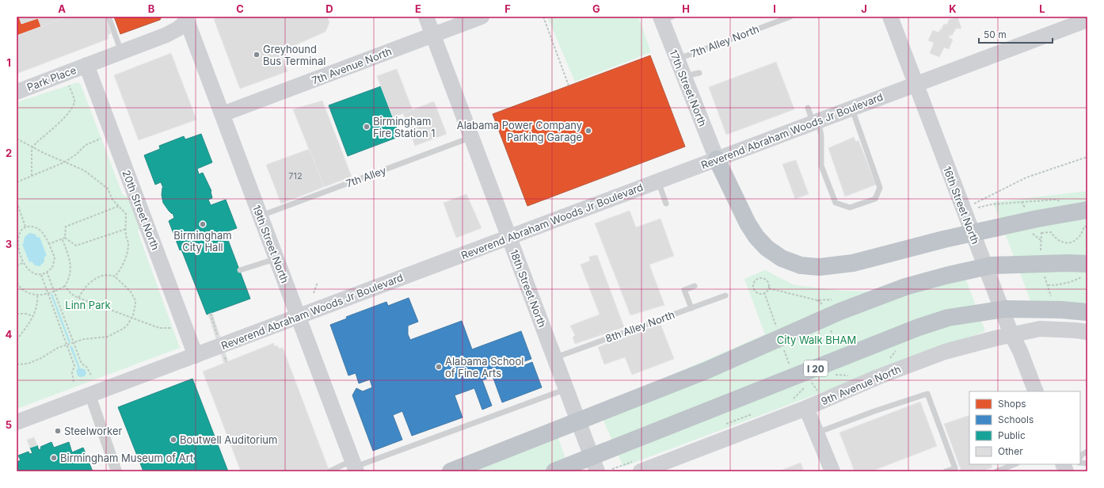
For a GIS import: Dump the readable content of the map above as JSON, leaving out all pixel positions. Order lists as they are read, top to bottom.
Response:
{
  "streets": {
    "highway": ["I 20"],
    "street": [
      "7th Avenue North",
      "Park Place",
      "17th Street North",
      "Reverend Abraham Woods Jr Boulevard",
      "16th Street North",
      "20th Street North",
      "19th Street North",
      "18th Street North",
      "9th Avenue North"
    ],
    "lane": ["7th Alley North", "7th Alley", "8th Alley North"]
  },
  "crossings": [
    ["7th Alley North", "17th Street North"],
    ["7th Avenue North", "19th Street North"],
    ["7th Avenue North", "18th Street North"],
    ["Park Place", "20th Street North"],
    ["17th Street North", "Reverend Abraham Woods Jr Boulevard"],
    ["Reverend Abraham Woods Jr Boulevard", "16th Street North"],
    ["Reverend Abraham Woods Jr Boulevard", "20th Street North"],
    ["Reverend Abraham Woods Jr Boulevard", "19th Street North"],
    ["Reverend Abraham Woods Jr Boulevard", "18th Street North"],
    ["7th Alley", "19th Street North"],
    ["7th Alley", "18th Street North"],
    ["16th Street North", "9th Avenue North"],
    ["18th Street North", "8th Alley North"]
  ],
  "parks": ["Linn Park", "City Walk BHAM"],
  "places": [
    "Greyhound Bus Terminal",
    "Birmingham Fire Station 1",
    "Alabama Power Company Parking Garage",
    "Birmingham City Hall",
    "Alabama School of Fine Arts",
    "Steelworker",
    "Boutwell Auditorium",
    "Birmingham Museum of Art"
  ],
  "house_numbers": ["712"],
  "legend": [
    "Shops",
    "Schools",
    "Public",
    "Other"
  ],
  "scale_bar": "50 m",
  "grid": {
    "columns": [
      "A",
      "B",
      "C",
      "D",
      "E",
      "F",
      "G",
      "H",
      "I",
      "J",
      "K",
      "L"
    ],
    "rows": [
      "1",
      "2",
      "3",
      "4",
      "5"
    ]
  }
}
